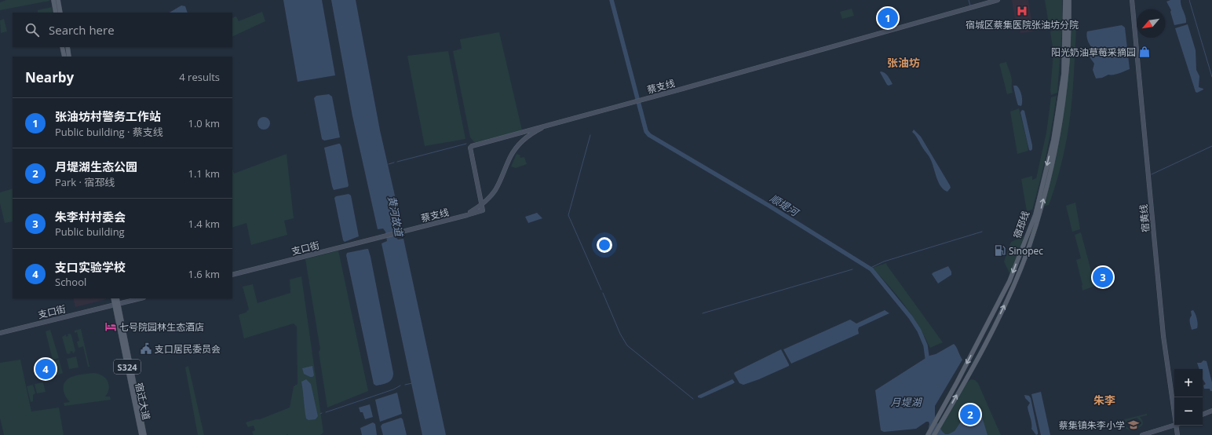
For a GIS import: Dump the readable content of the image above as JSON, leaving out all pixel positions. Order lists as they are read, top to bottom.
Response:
{
  "streets": {
    "main road": ["宿邳线", "S324", "宿迁大道"],
    "street": ["蔡支线", "宿黄线", "支口街"]
  },
  "crossings": [
    ["蔡支线", "支口街"],
    ["支口街", "宿迁大道"]
  ],
  "districts": ["张油坊", "朱李"],
  "water": ["顺堤河", "黄河故道", "月堤湖"],
  "places": {
    "hospital": ["宿城区蔡集医院张油坊分院"],
    "shop": ["阳光奶油草莓采摘园"],
    "fuel station": ["Sinopec"],
    "hotel": ["七号院园林生态酒店"],
    "public building": ["支口居民委员会"],
    "school or university": ["蔡集镇朱李小学"]
  },
  "north": "bottom left",
  "page": {
    "pins": [
      "1",
      "3",
      "4",
      "2"
    ],
    "search": "Search here",
    "heading": ["Nearby", "4 results"],
    "list": [
      {
        "mark": "1",
        "name": "张油坊村警务工作站",
        "note": "Public building · 蔡支线",
        "value": "1.0 km"
      },
      {
        "mark": "2",
        "name": "月堤湖生态公园",
        "note": "Park · 宿邳线",
        "value": "1.1 km"
      },
      {
        "mark": "3",
        "name": "朱李村村委会",
        "note": "Public building",
        "value": "1.4 km"
      },
      {
        "mark": "4",
        "name": "支口实验学校",
        "note": "School",
        "value": "1.6 km"
      }
    ],
    "map_buttons": ["+", "−"]
  }
}
